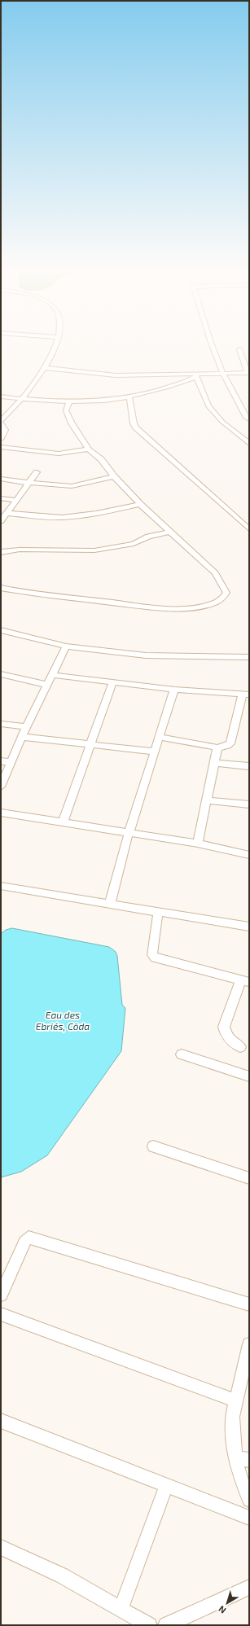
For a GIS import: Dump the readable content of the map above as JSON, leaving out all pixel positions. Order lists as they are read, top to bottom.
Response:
{
  "water": ["Eau des Ebriés, Côda"],
  "north": "bottom left"
}
